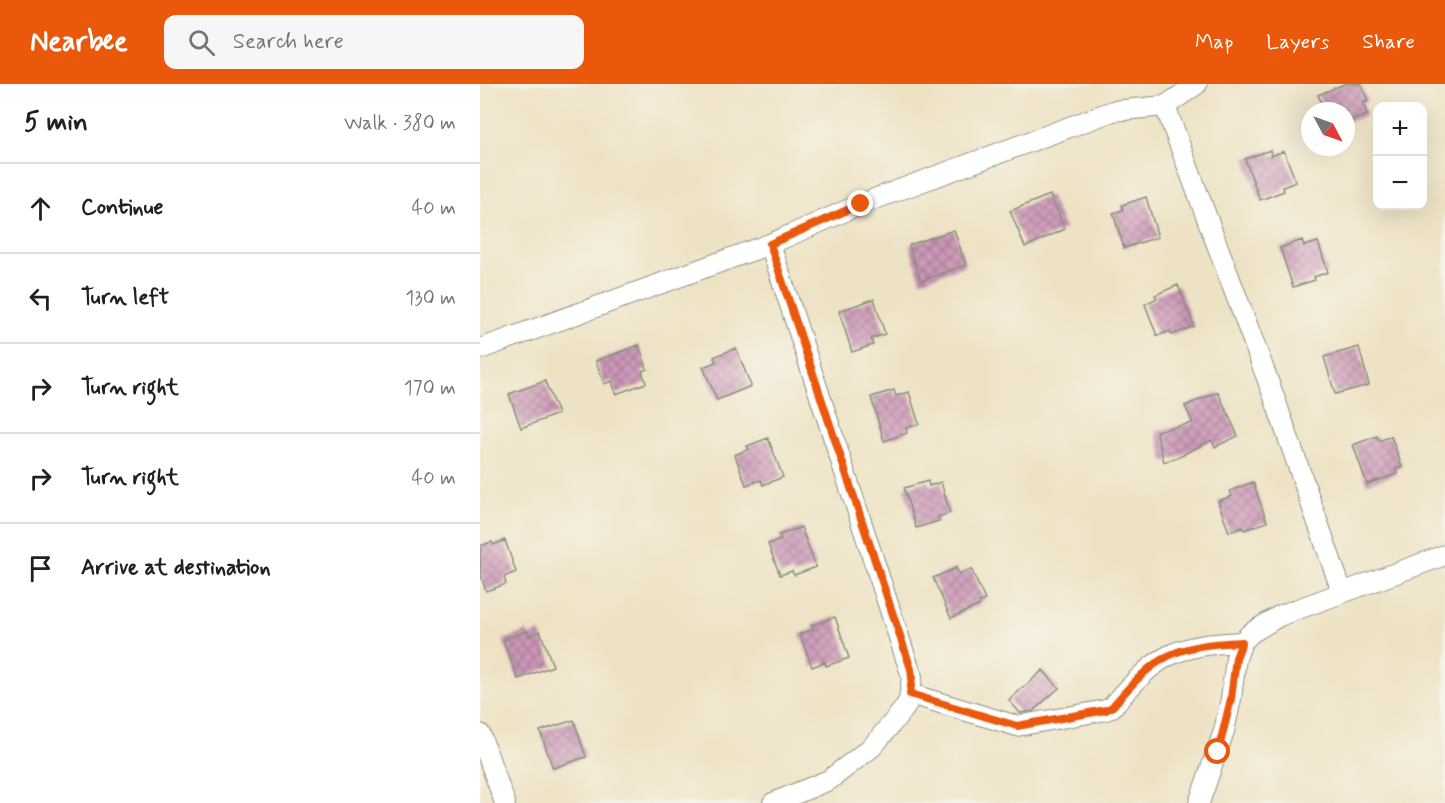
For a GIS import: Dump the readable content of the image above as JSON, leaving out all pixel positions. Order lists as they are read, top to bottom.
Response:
{
  "north": "bottom right",
  "page": {
    "header": "Nearbee",
    "search": "Search here",
    "nav": ["Map", "Layers", "Share"],
    "heading": ["5 min", "Walk · 380 m"],
    "map_buttons": ["+", "−"],
    "list": [
      ["Continue", "40 m"],
      ["Turn left", "130 m"],
      ["Turn right", "170 m"],
      ["Turn right", "40 m"],
      "Arrive at destination"
    ]
  }
}
